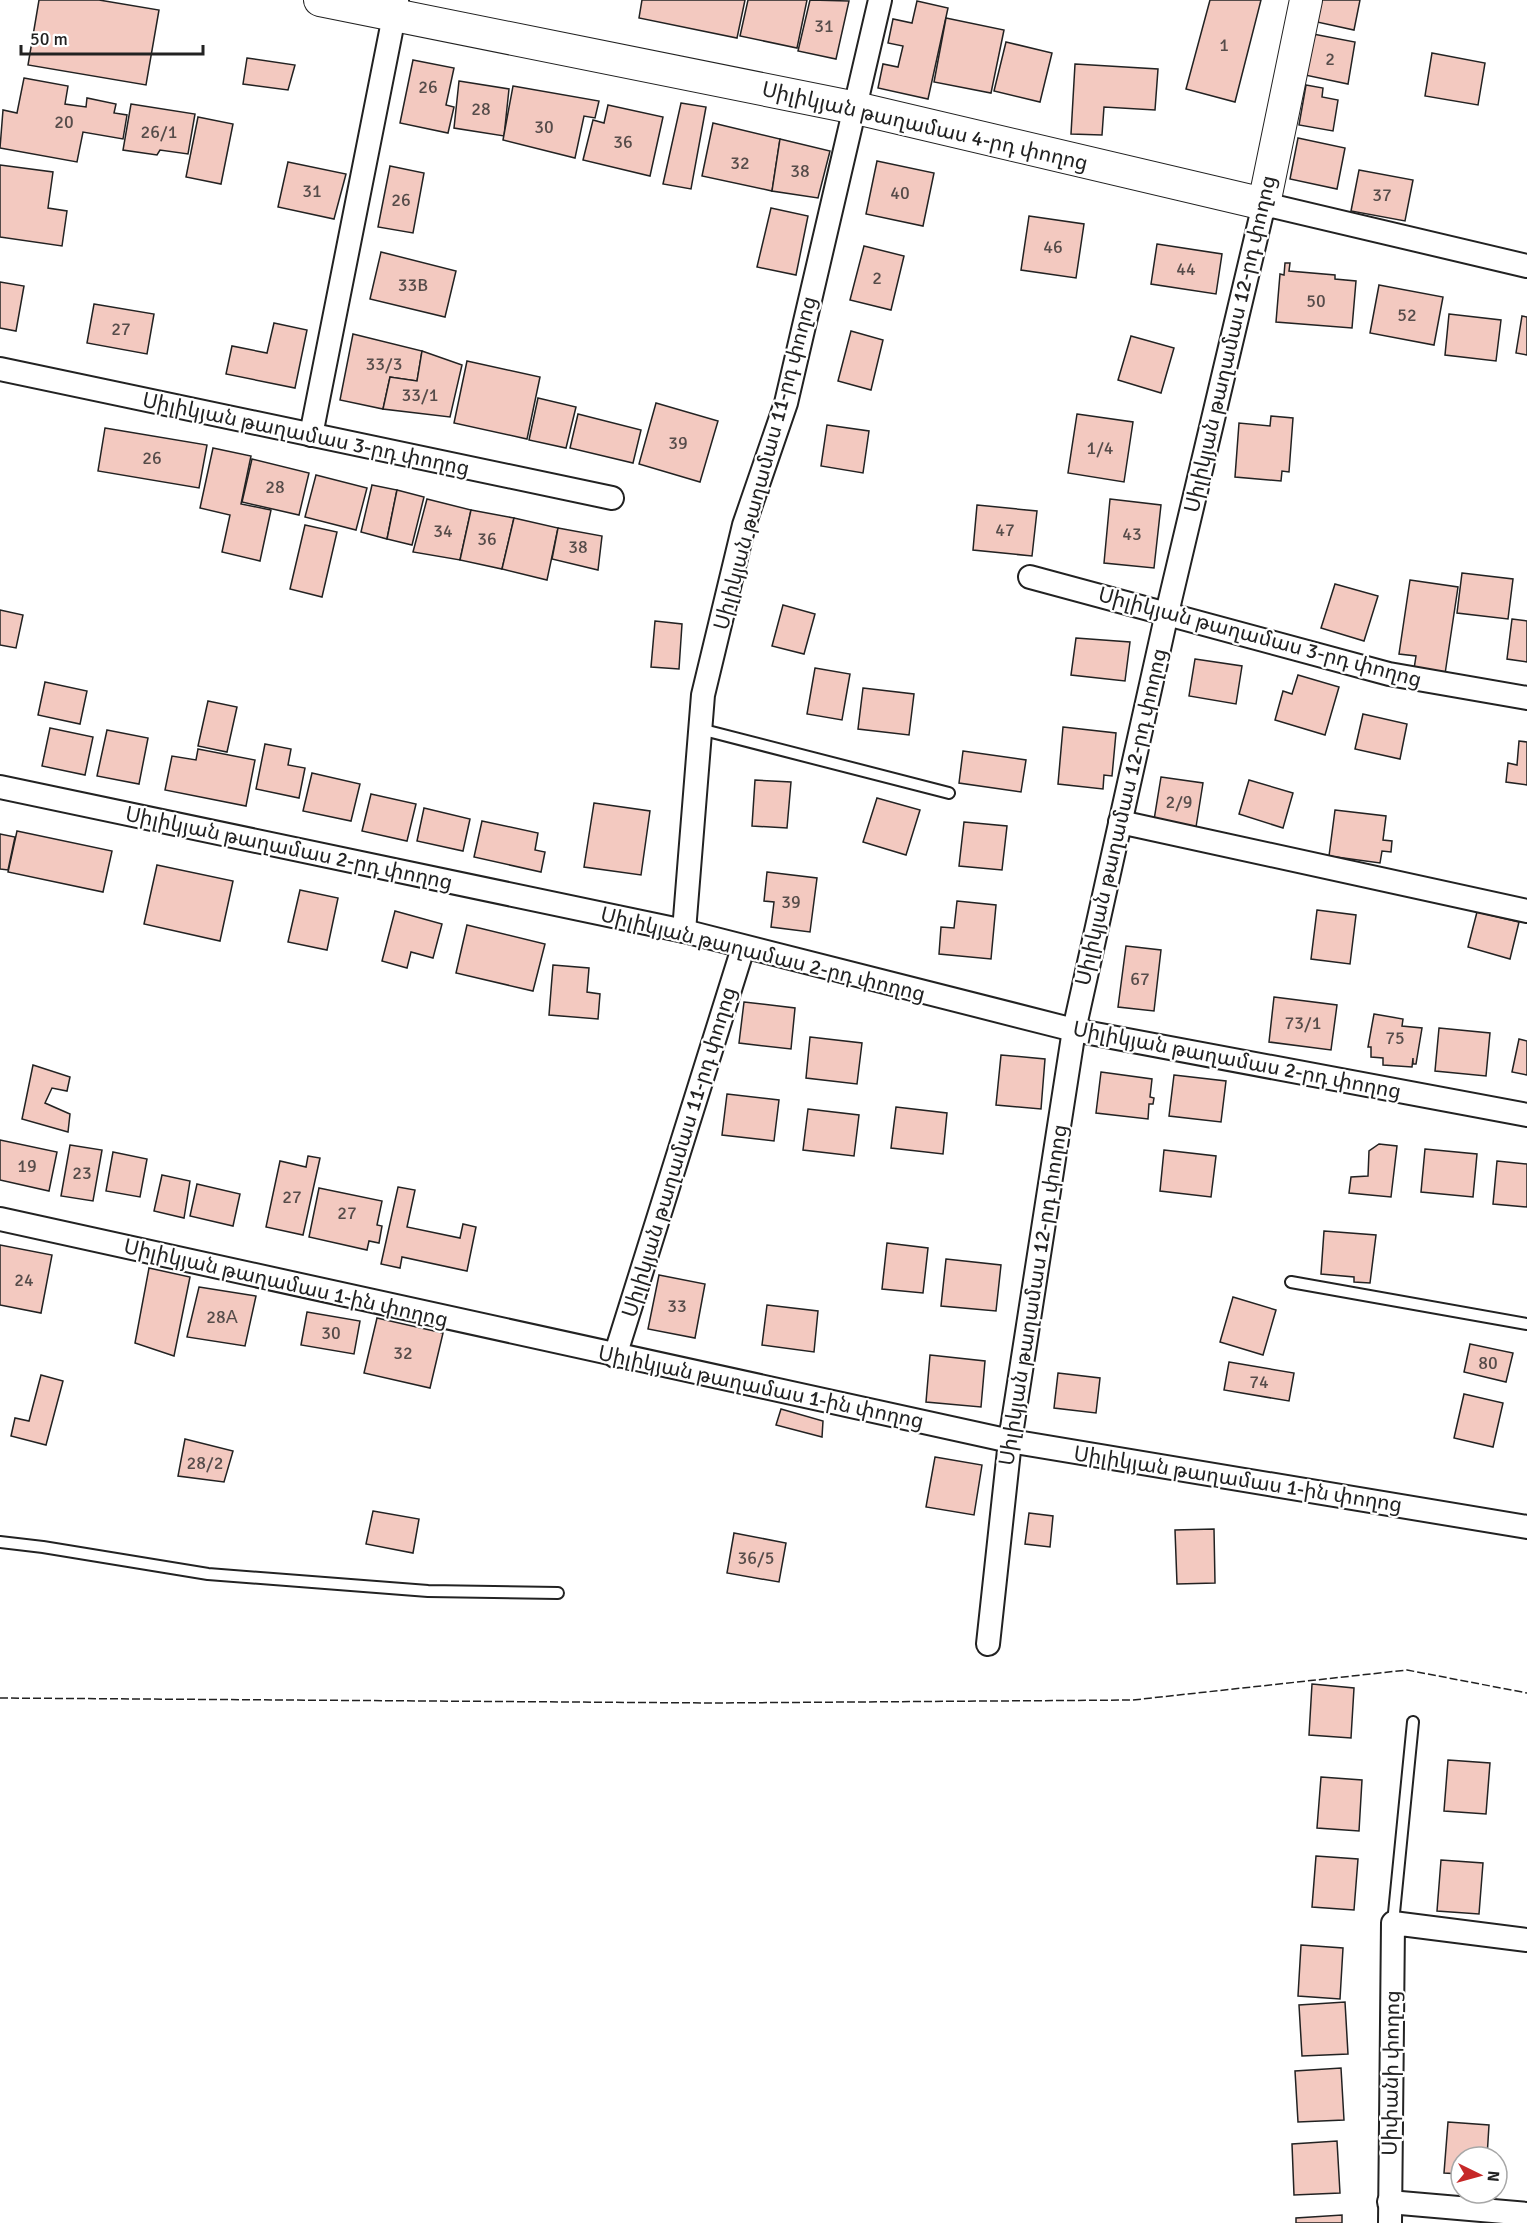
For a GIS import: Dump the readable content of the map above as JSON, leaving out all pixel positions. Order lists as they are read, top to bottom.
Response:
{
  "streets": {
    "main road": ["Սիլիկյան թաղամաս 4-րդ փողոց", "Սիլիկյան թաղամաս 12-րդ փողոց"],
    "street": [
      "Սիլիկյան թաղամաս 3-րդ փողոց",
      "Սիլիկյան թաղամաս 11-րդ փողոց",
      "Սիլիկյան թաղամաս 2-րդ փողոց",
      "Սիլիկյան թաղամաս 1-ին փողոց",
      "Սիփանի փողոց"
    ]
  },
  "crossings": [
    ["Սիլիկյան թաղամաս 4-րդ փողոց", "Սիլիկյան թաղամաս 12-րդ փողոց"],
    ["Սիլիկյան թաղամաս 4-րդ փողոց", "Սիլիկյան թաղամաս 11-րդ փողոց"],
    ["Սիլիկյան թաղամաս 12-րդ փողոց", "Սիլիկյան թաղամաս 3-րդ փողոց"],
    ["Սիլիկյան թաղամաս 12-րդ փողոց", "Սիլիկյան թաղամաս 2-րդ փողոց"],
    ["Սիլիկյան թաղամաս 12-րդ փողոց", "Սիլիկյան թաղամաս 1-ին փողոց"],
    ["Սիլիկյան թաղամաս 11-րդ փողոց", "Սիլիկյան թաղամաս 2-րդ փողոց"],
    ["Սիլիկյան թաղամաս 11-րդ փողոց", "Սիլիկյան թաղամաս 1-ին փողոց"]
  ],
  "house_numbers": [
    "31",
    "1",
    "2",
    "26",
    "28",
    "20",
    "30",
    "26/1",
    "36",
    "32",
    "38",
    "31",
    "40",
    "37",
    "26",
    "46",
    "44",
    "2",
    "33B",
    "50",
    "52",
    "27",
    "33/3",
    "33/1",
    "39",
    "1/4",
    "26",
    "28",
    "47",
    "34",
    "43",
    "36",
    "38",
    "2/9",
    "39",
    "67",
    "73/1",
    "75",
    "19",
    "23",
    "27",
    "27",
    "24",
    "33",
    "28А",
    "30",
    "32",
    "80",
    "74",
    "28/2",
    "36/5"
  ],
  "scale_bar": "50 m",
  "north": "right"
}
